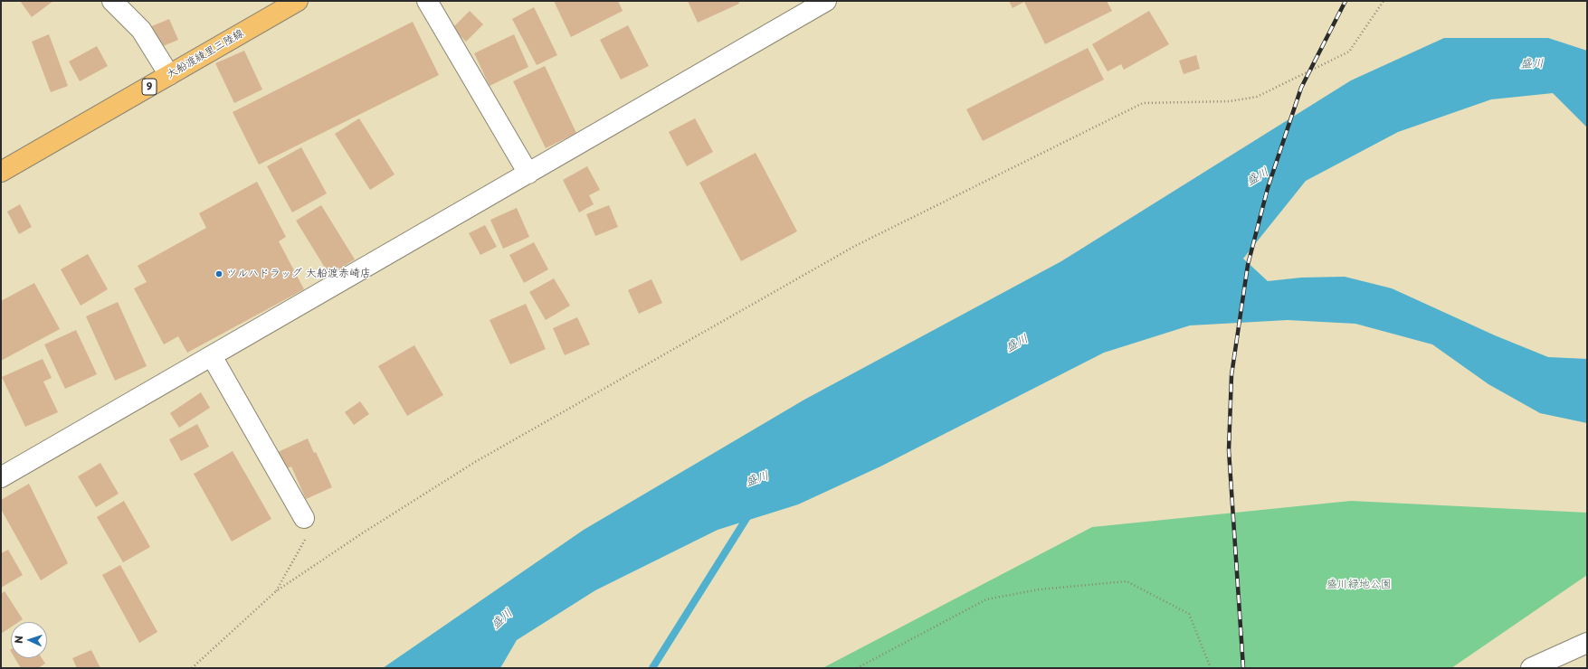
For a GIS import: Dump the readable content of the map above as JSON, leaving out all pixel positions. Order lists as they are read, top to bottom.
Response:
{
  "streets": {
    "main road": ["大船渡綾里三陸線", "9"]
  },
  "water": ["盛川"],
  "parks": ["盛川緑地公園"],
  "places": ["ツルハドラッグ 大船渡赤崎店"],
  "north": "left"
}
